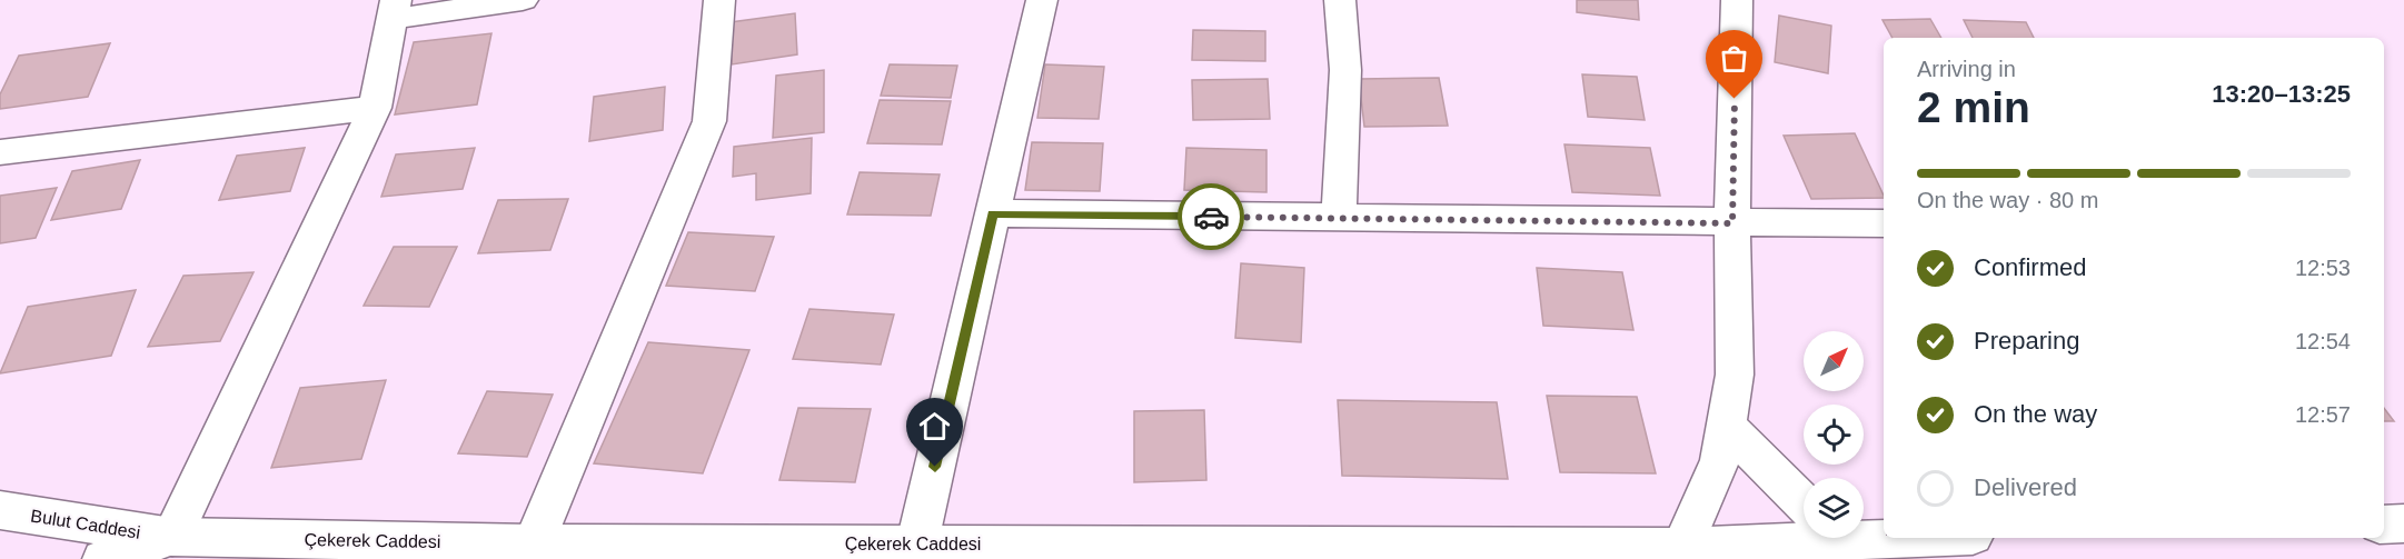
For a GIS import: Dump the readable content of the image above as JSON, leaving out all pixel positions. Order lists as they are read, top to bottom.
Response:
{
  "streets": {
    "street": ["Bulut Caddesi", "Çekerek Caddesi"]
  },
  "crossings": [
    ["Bulut Caddesi", "Çekerek Caddesi"]
  ],
  "north": "top right",
  "page": {
    "heading": ["2 min", "Arriving in", "13:20–13:25"],
    "bar": "On the way · 80 m",
    "list": [
      ["Confirmed", "12:53"],
      ["Preparing", "12:54"],
      ["On the way", "12:57"],
      "Delivered"
    ]
  }
}
